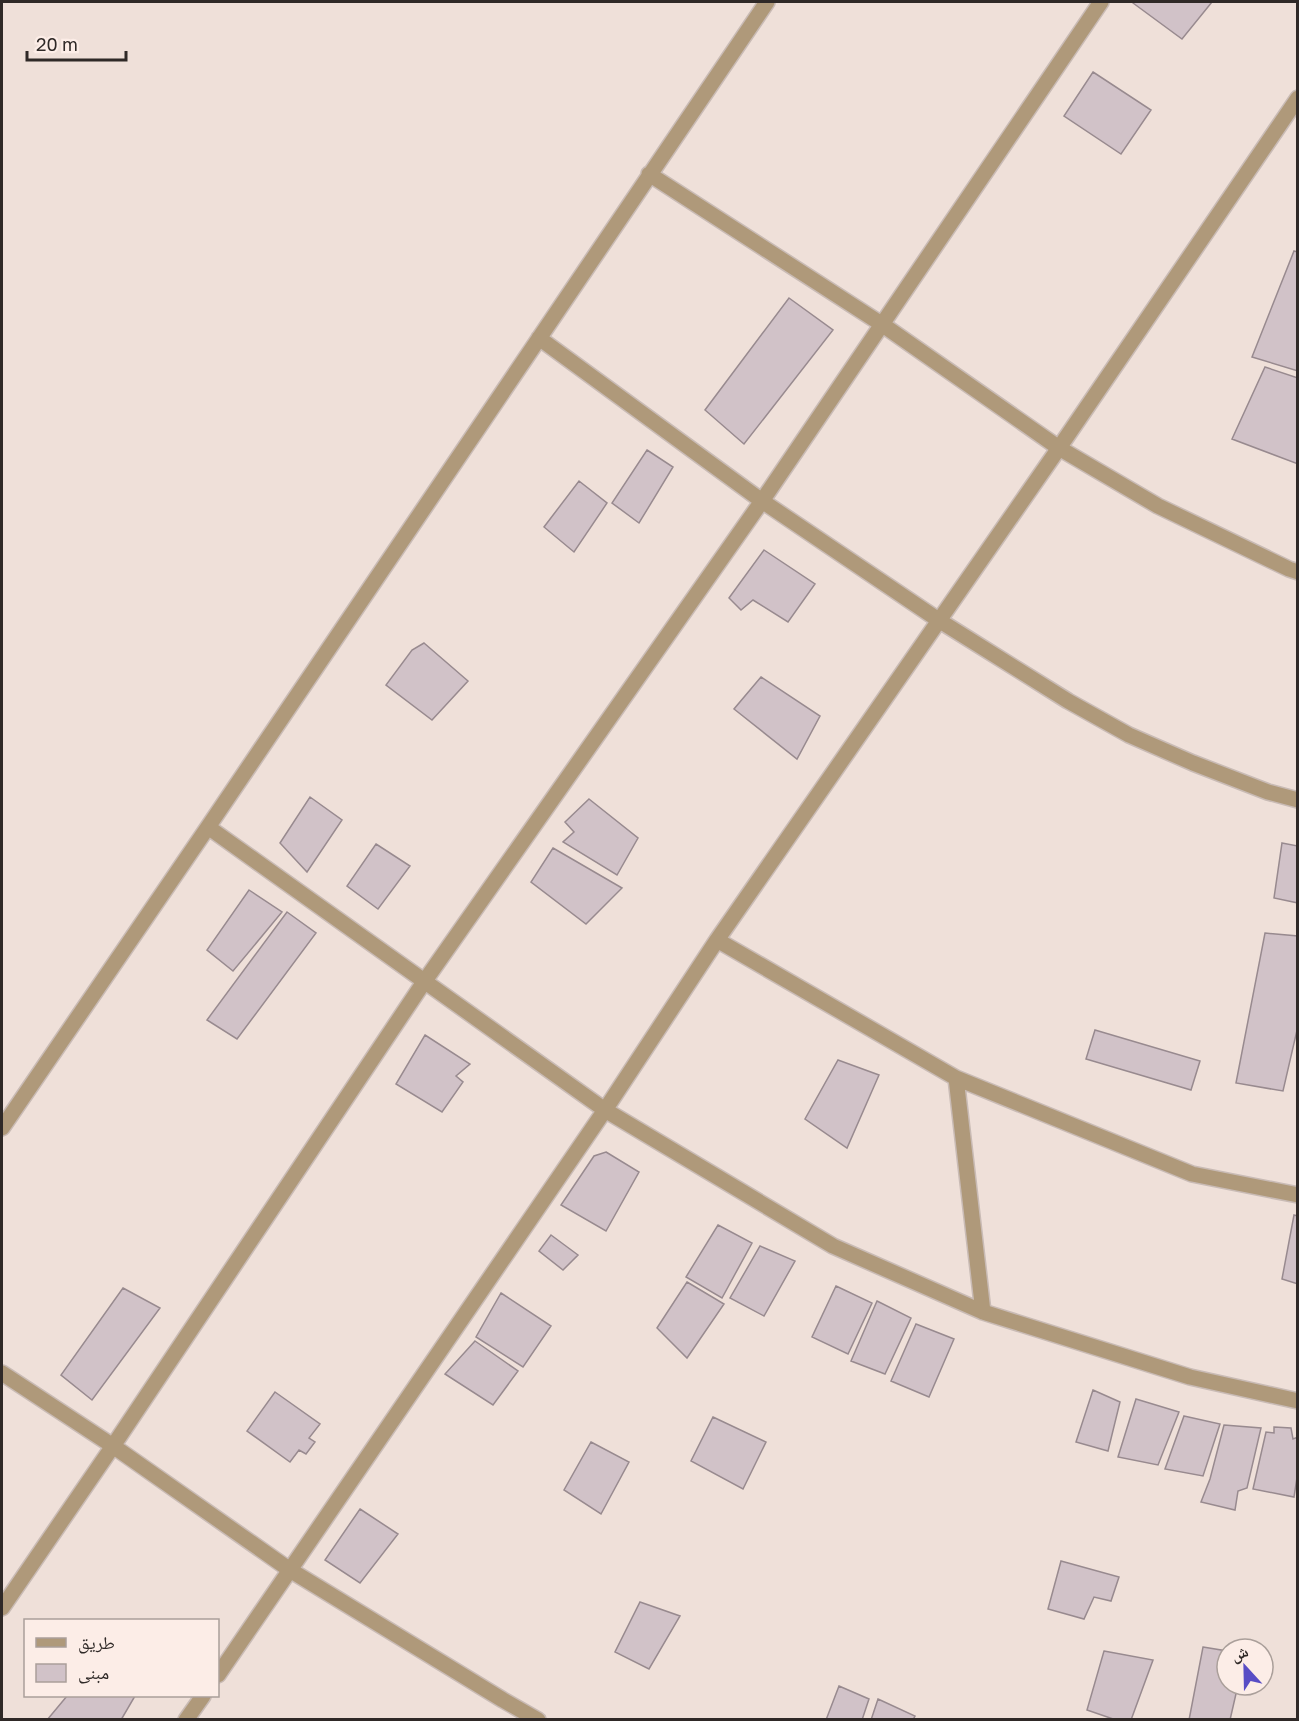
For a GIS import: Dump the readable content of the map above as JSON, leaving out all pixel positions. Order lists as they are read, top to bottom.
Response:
{
  "legend": ["طريق", "مبنى"],
  "scale_bar": "20 m",
  "north": "top"
}
